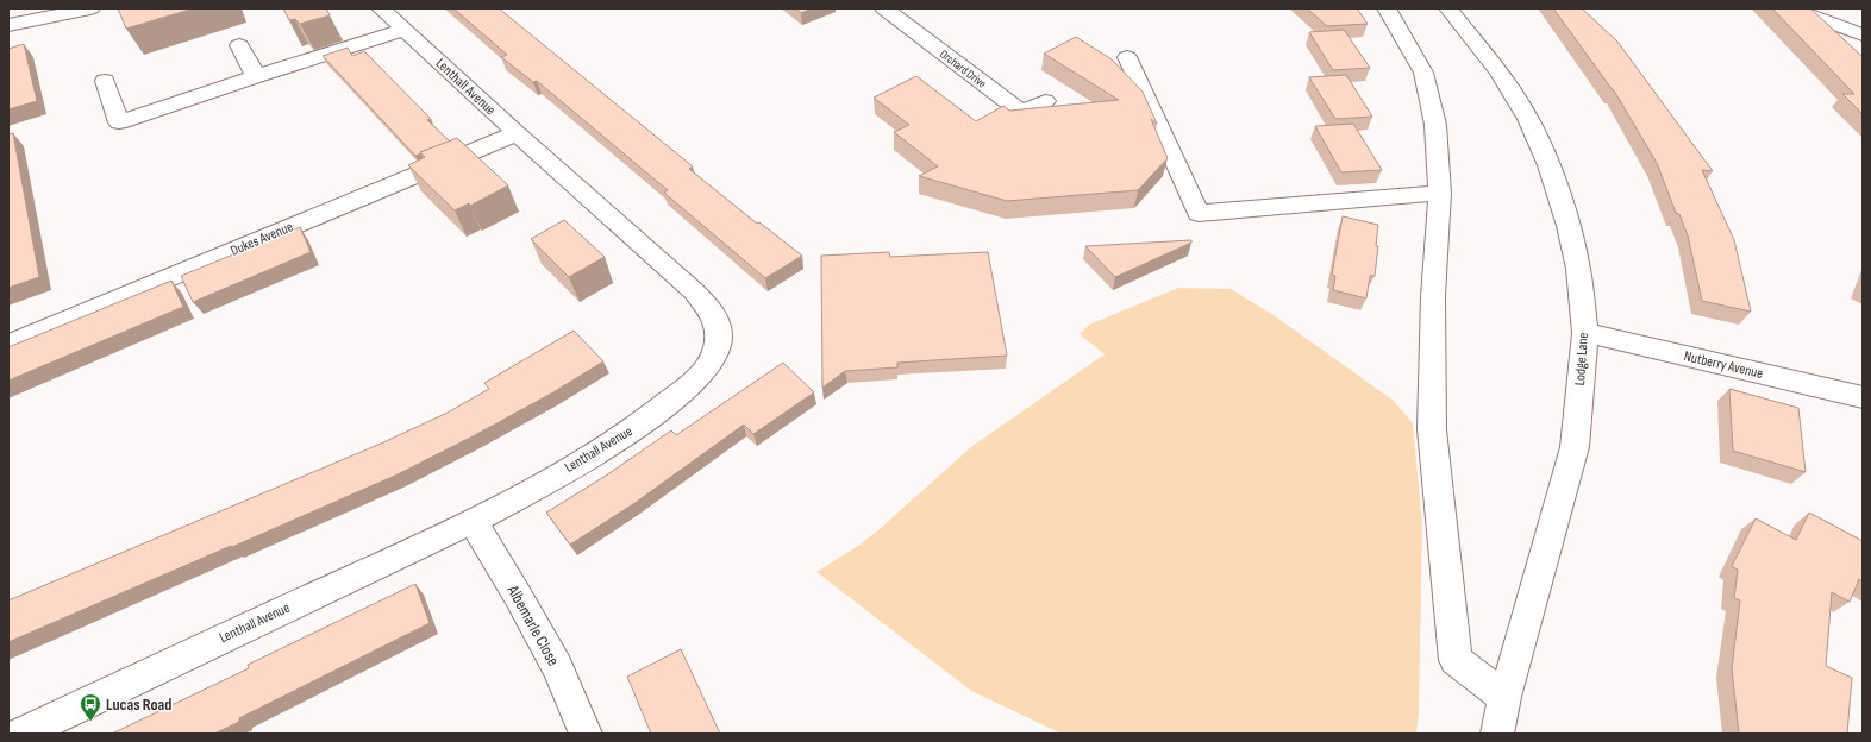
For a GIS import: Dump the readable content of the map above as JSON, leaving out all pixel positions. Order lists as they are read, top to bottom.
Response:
{
  "streets": {
    "street": [
      "Orchard Drive",
      "Lenthall Avenue",
      "Dukes Avenue",
      "Lodge Lane",
      "Nutberry Avenue",
      "Albemarle Close"
    ]
  },
  "crossings": [
    ["Lenthall Avenue", "Dukes Avenue"],
    ["Lenthall Avenue", "Albemarle Close"],
    ["Lodge Lane", "Nutberry Avenue"]
  ],
  "places": {
    "bus stop": ["Lucas Road"]
  }
}
